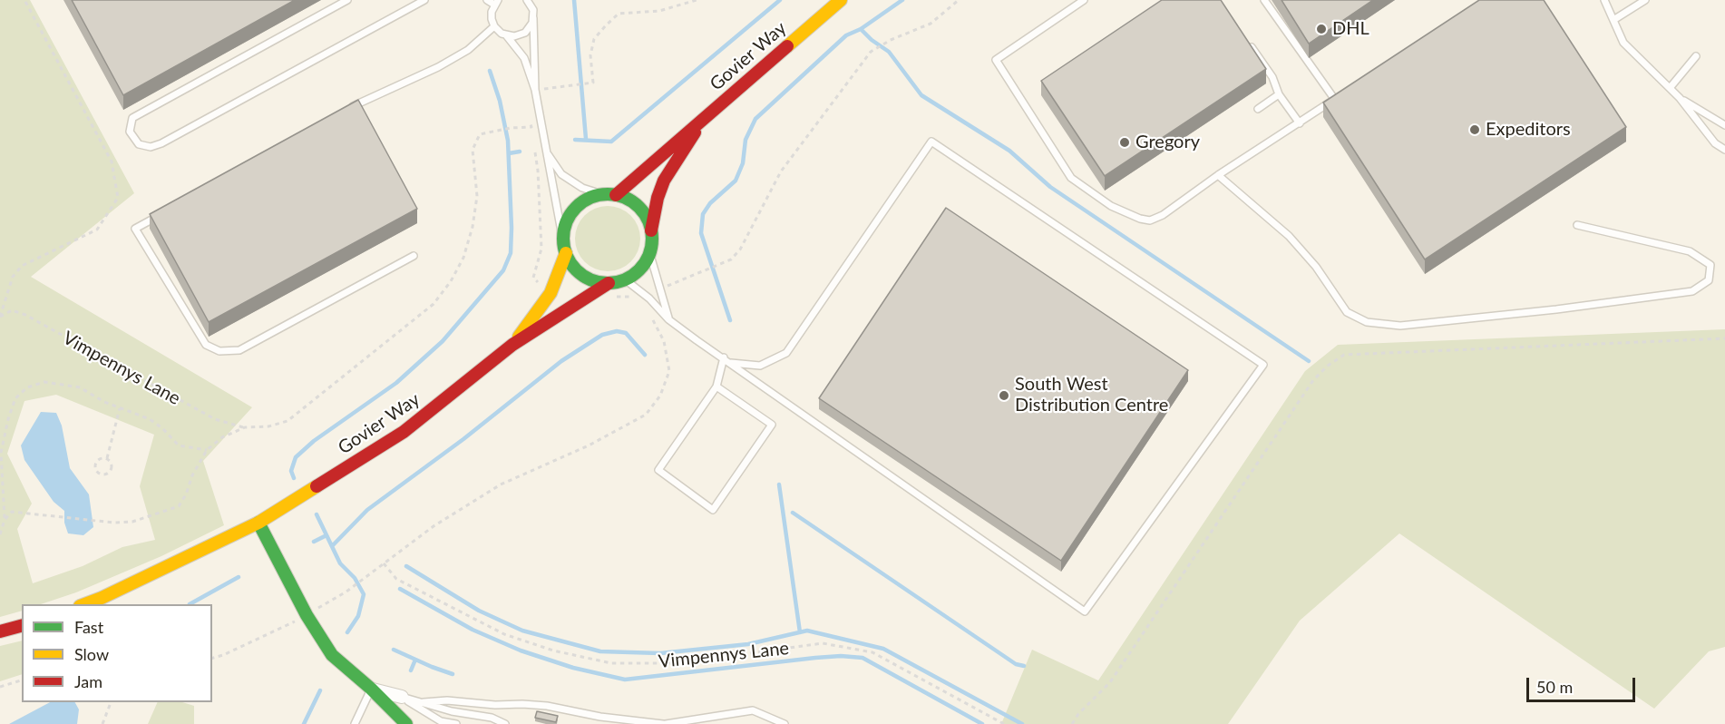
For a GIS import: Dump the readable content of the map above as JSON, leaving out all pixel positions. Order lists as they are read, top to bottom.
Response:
{
  "streets": {
    "street": ["Govier Way"],
    "path": ["Vimpennys Lane"]
  },
  "places": [
    "DHL",
    "Expeditors",
    "Gregory",
    "South West Distribution Centre"
  ],
  "legend": ["Fast", "Slow", "Jam"],
  "scale_bar": "50 m"
}
